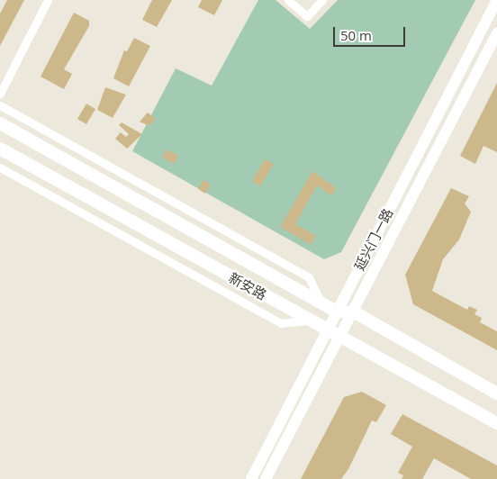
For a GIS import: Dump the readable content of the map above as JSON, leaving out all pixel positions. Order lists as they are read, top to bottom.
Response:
{
  "streets": {
    "main road": ["新安路"],
    "street": ["延兴门一路"]
  },
  "crossings": [
    ["延兴门一路", "新安路"]
  ],
  "scale_bar": "50 m"
}
